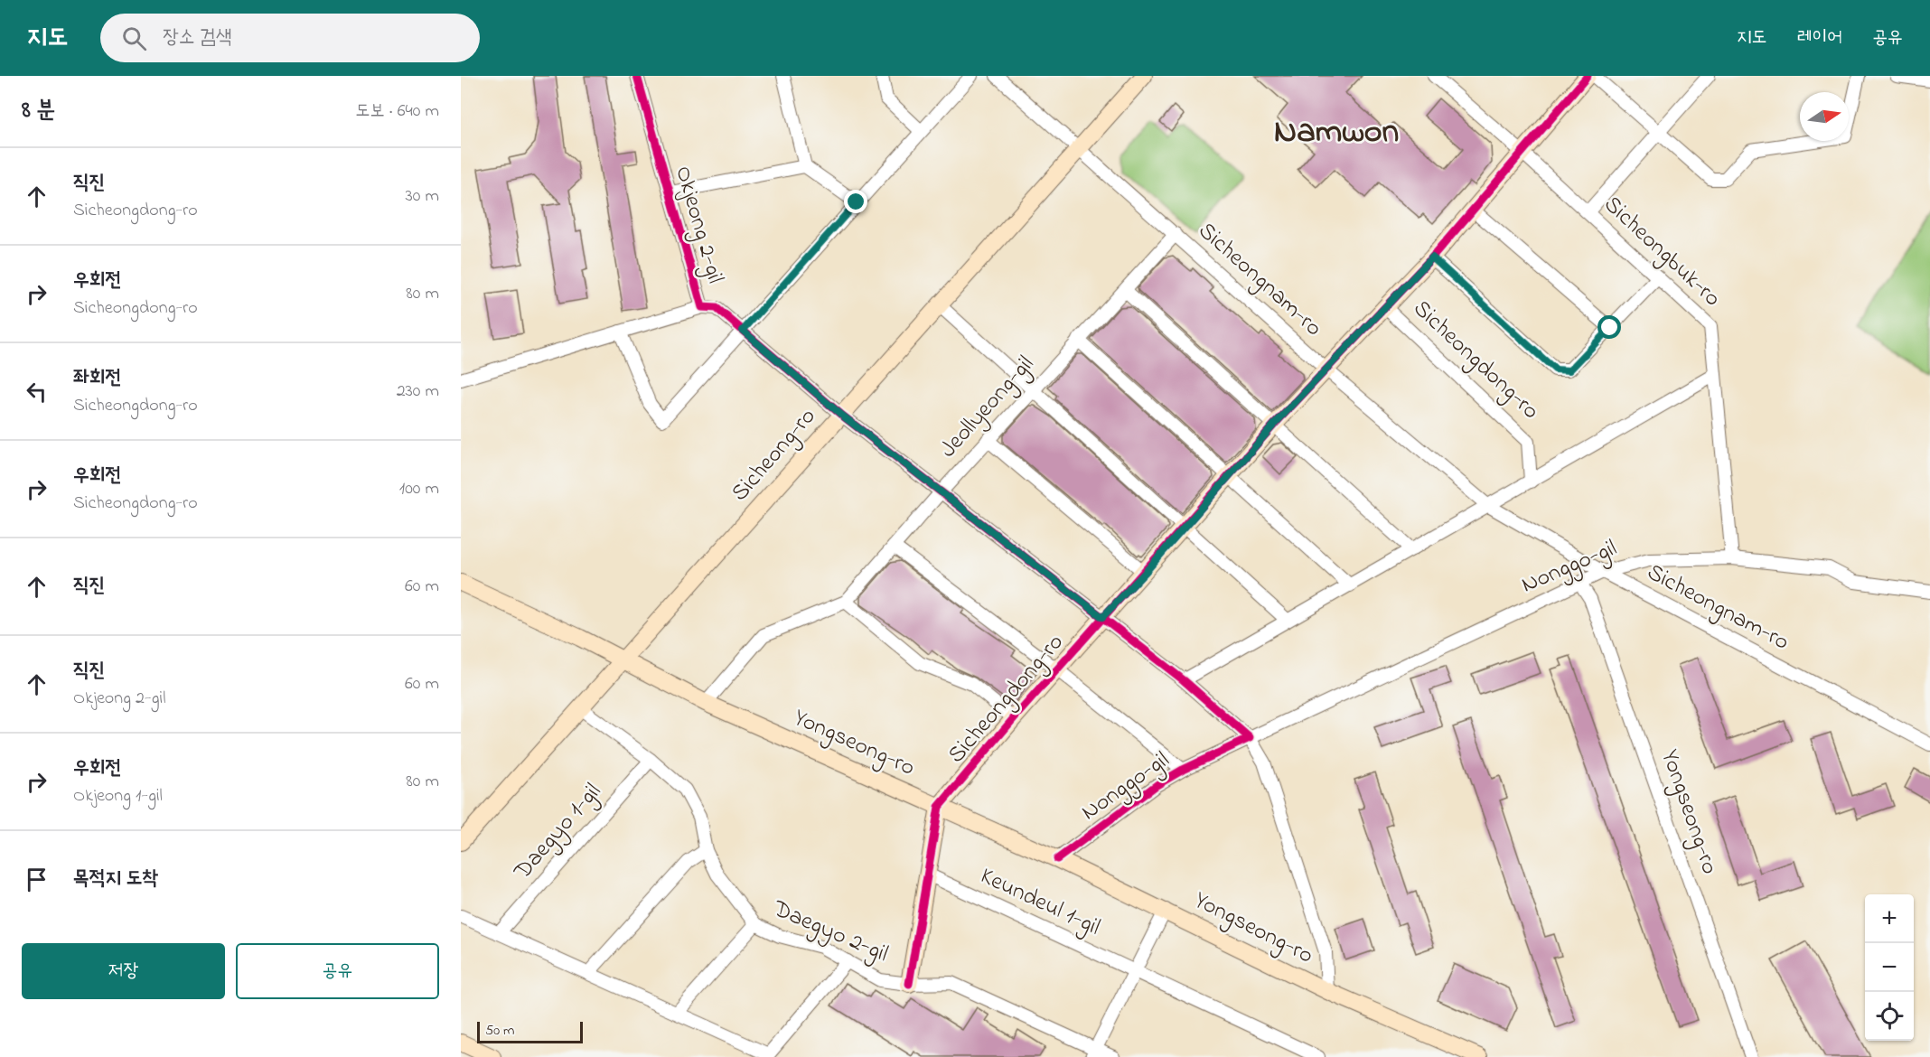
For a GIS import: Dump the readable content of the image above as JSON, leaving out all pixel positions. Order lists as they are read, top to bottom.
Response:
{
  "streets": {
    "street": [
      "Okjeong 2-gil",
      "Sicheongbuk-ro",
      "Sicheongnam-ro",
      "Sicheongdong-ro",
      "Jeollyeong-gil",
      "Sicheong-ro",
      "Nonggo-gil",
      "Yongseong-ro",
      "Daegyo 1-gil",
      "Keundeul 1-gil",
      "Daegyo 2-gil"
    ]
  },
  "crossings": [
    ["Okjeong 2-gil", "Jeollyeong-gil"],
    ["Okjeong 2-gil", "Sicheong-ro"],
    ["Sicheongbuk-ro", "Sicheongdong-ro"],
    ["Sicheongbuk-ro", "Nonggo-gil"],
    ["Sicheongnam-ro", "Sicheongdong-ro"],
    ["Sicheongnam-ro", "Jeollyeong-gil"],
    ["Sicheongnam-ro", "Sicheong-ro"],
    ["Sicheongnam-ro", "Nonggo-gil"],
    ["Sicheongdong-ro", "Jeollyeong-gil"],
    ["Sicheongdong-ro", "Nonggo-gil"],
    ["Sicheongdong-ro", "Yongseong-ro"],
    ["Jeollyeong-gil", "Yongseong-ro"],
    ["Sicheong-ro", "Yongseong-ro"],
    ["Sicheong-ro", "Daegyo 2-gil"],
    ["Nonggo-gil", "Yongseong-ro"],
    ["Daegyo 1-gil", "Daegyo 2-gil"]
  ],
  "districts": ["Namwon"],
  "scale_bar": "50 m",
  "north": "right",
  "page": {
    "header": "지도",
    "search": "장소 검색",
    "nav": ["지도", "레이어", "공유"],
    "heading": ["8 분", "도보 · 640 m"],
    "list": [
      ["직진", "Sicheongdong-ro", "30 m"],
      ["우회전", "Sicheongdong-ro", "80 m"],
      ["좌회전", "Sicheongdong-ro", "230 m"],
      ["우회전", "Sicheongdong-ro", "100 m"],
      ["직진", "60 m"],
      ["직진", "Okjeong 2-gil", "60 m"],
      ["우회전", "Okjeong 1-gil", "80 m"],
      "목적지 도착"
    ],
    "map_buttons": ["+", "−"],
    "buttons": ["저장", "공유"],
    "scale": "50 m"
  }
}
